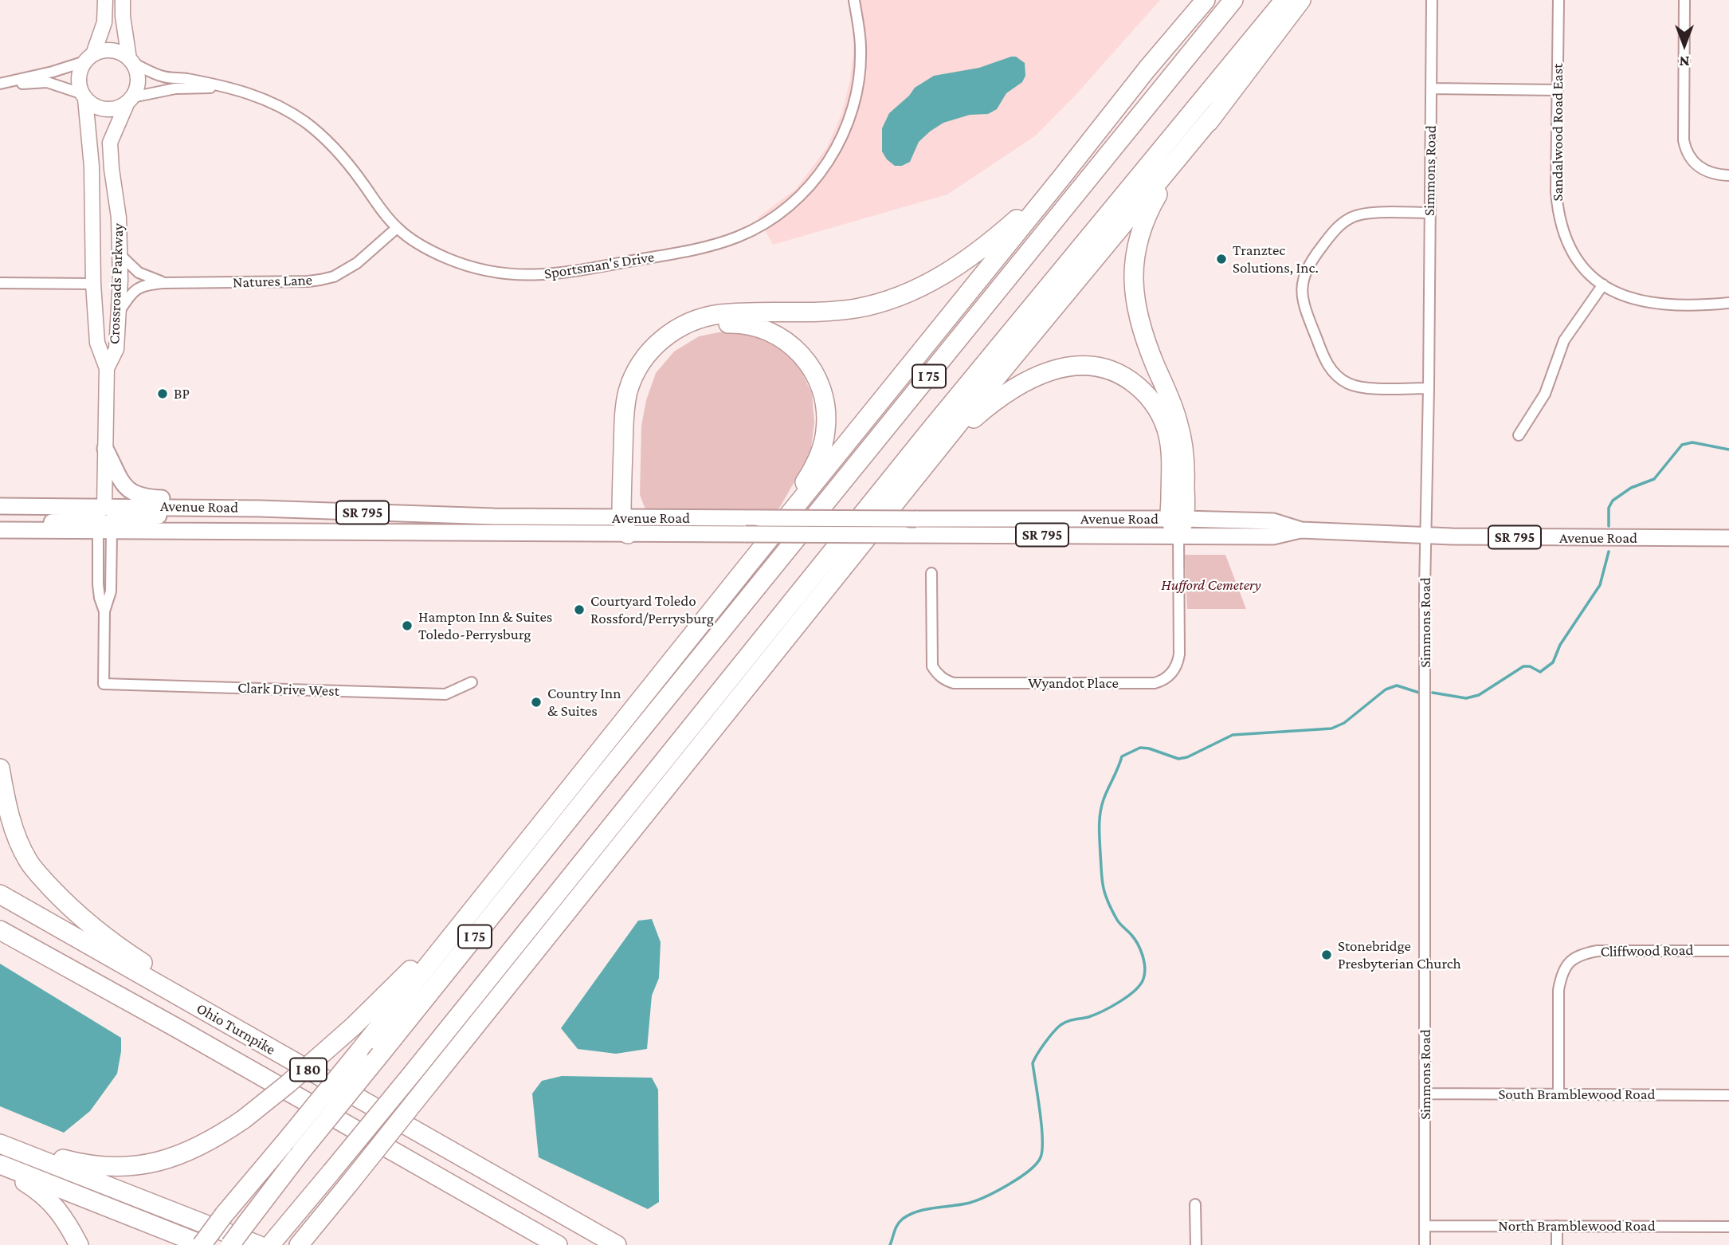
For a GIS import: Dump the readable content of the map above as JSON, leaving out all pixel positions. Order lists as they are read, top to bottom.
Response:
{
  "streets": {
    "highway": ["I 75", "Ohio Turnpike", "I 80"],
    "main road": ["Avenue Road", "SR 795"],
    "street": [
      "Sandalwood Road East",
      "Simmons Road",
      "Sportsman's Drive",
      "Natures Lane",
      "Crossroads Parkway",
      "Wyandot Place",
      "Clark Drive West",
      "Cliffwood Road",
      "South Bramblewood Road",
      "North Bramblewood Road"
    ]
  },
  "crossings": [
    ["Simmons Road", "Avenue Road"],
    ["Simmons Road", "South Bramblewood Road"],
    ["Simmons Road", "North Bramblewood Road"],
    ["Sportsman's Drive", "Natures Lane"],
    ["Sportsman's Drive", "Crossroads Parkway"],
    ["Natures Lane", "Crossroads Parkway"],
    ["Crossroads Parkway", "Avenue Road"],
    ["Avenue Road", "Wyandot Place"],
    ["Avenue Road", "Clark Drive West"],
    ["Cliffwood Road", "South Bramblewood Road"]
  ],
  "parks": ["Hufford Cemetery"],
  "places": [
    "Tranztec Solutions, Inc.",
    "BP",
    "Courtyard Toledo Rossford/Perrysburg",
    "Hampton Inn & Suites Toledo-Perrysburg",
    "Country Inn & Suites",
    "Stonebridge Presbyterian Church"
  ],
  "north": "bottom"
}
